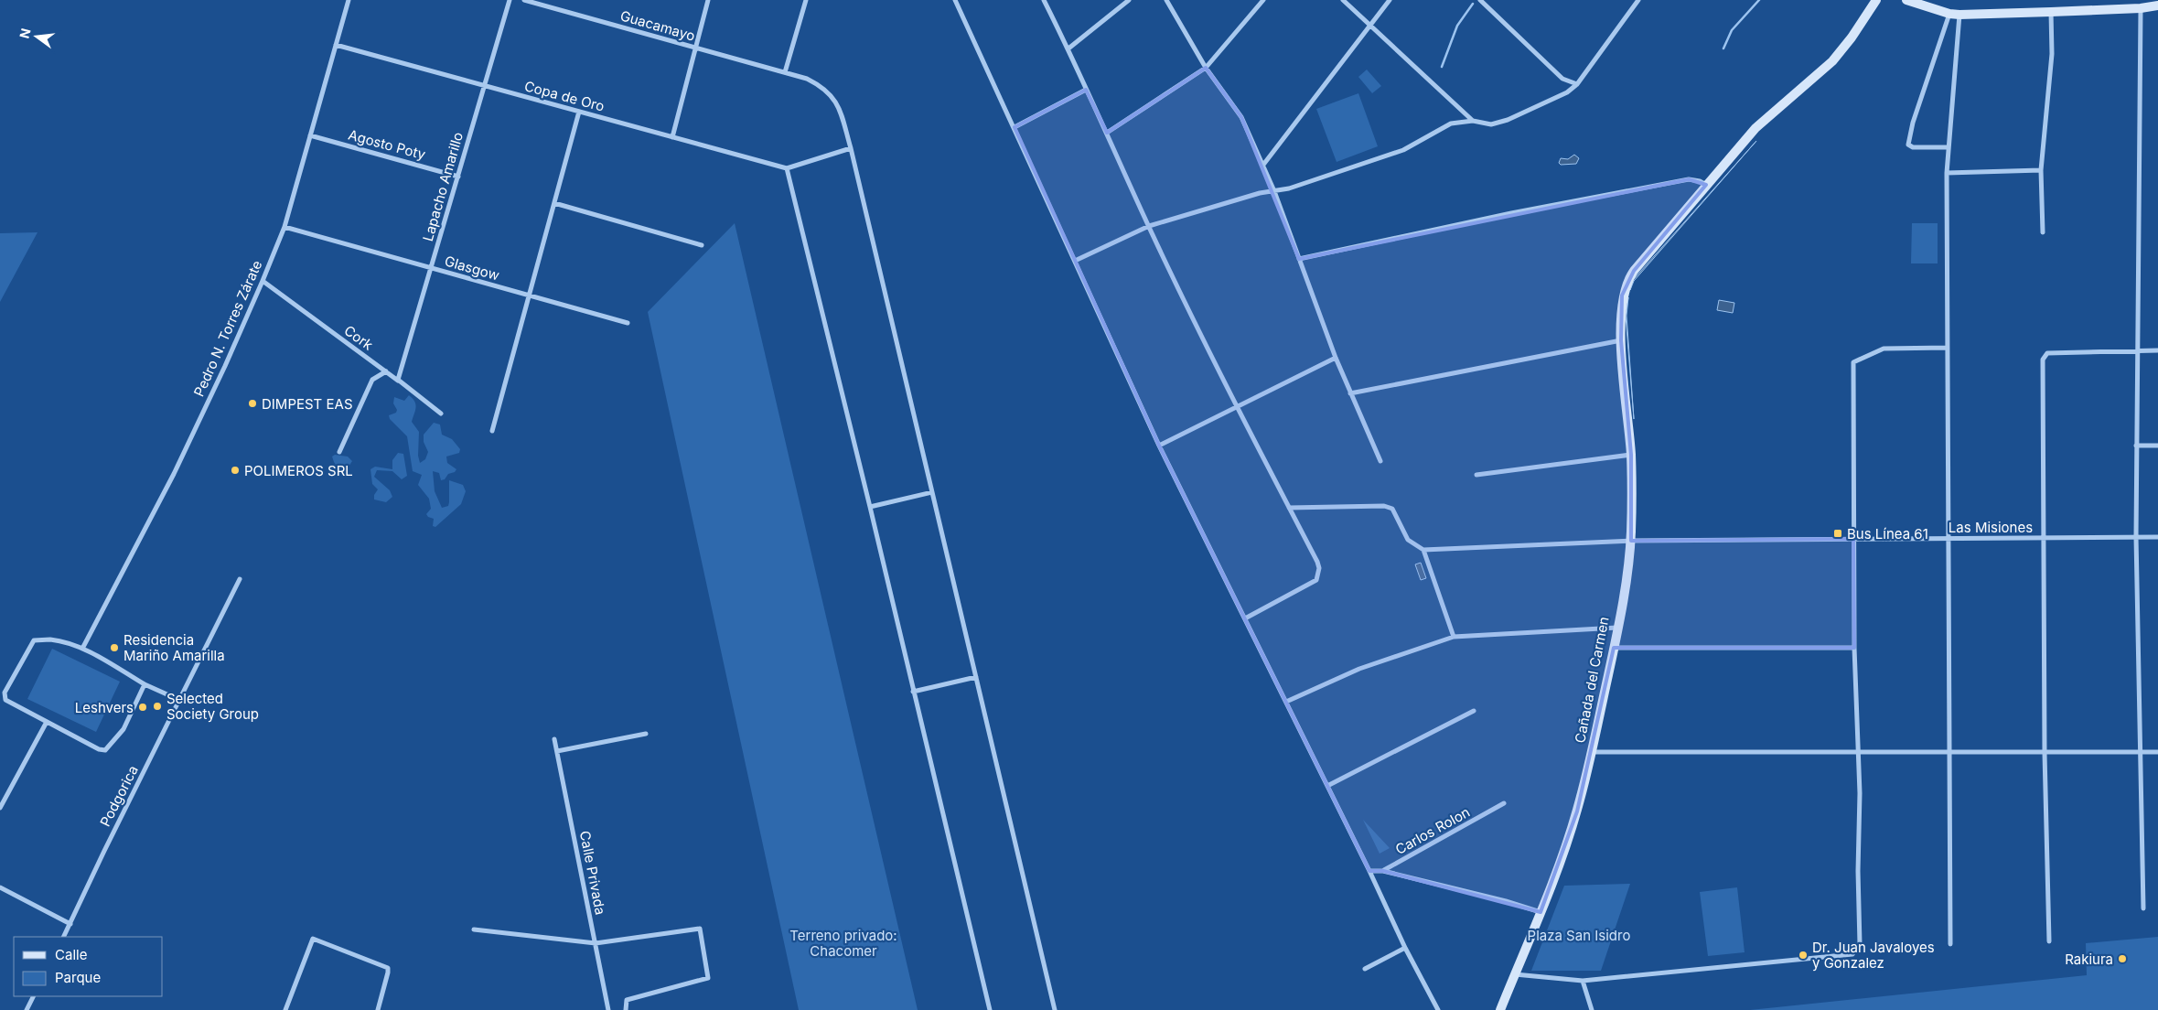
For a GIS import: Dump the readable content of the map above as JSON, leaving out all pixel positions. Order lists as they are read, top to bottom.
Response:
{
  "streets": {
    "street": [
      "Guacamayo",
      "Copa de Oro",
      "Agosto Poty",
      "Lapacho Amarillo",
      "Glasgow",
      "Pedro N. Torres Zárate",
      "Cork",
      "Las Misiones",
      "Cañada del Carmen",
      "Podgorica",
      "Carlos Rolon",
      "Calle Privada"
    ]
  },
  "crossings": [
    ["Copa de Oro", "Lapacho Amarillo"],
    ["Copa de Oro", "Pedro N. Torres Zárate"],
    ["Agosto Poty", "Lapacho Amarillo"],
    ["Agosto Poty", "Pedro N. Torres Zárate"],
    ["Lapacho Amarillo", "Glasgow"],
    ["Lapacho Amarillo", "Cork"],
    ["Glasgow", "Pedro N. Torres Zárate"],
    ["Pedro N. Torres Zárate", "Cork"],
    ["Las Misiones", "Cañada del Carmen"]
  ],
  "parks": ["Terreno privado: Chacomer", "Plaza San Isidro"],
  "places": {
    "other": [
      "DIMPEST EAS",
      "POLIMEROS SRL",
      "Residencia Mariño Amarilla",
      "Selected Society Group",
      "Leshvers",
      "Dr. Juan Javaloyes y Gonzalez",
      "Rakiura"
    ],
    "transit": ["Bus Línea 61"]
  },
  "legend": ["Calle", "Parque"],
  "north": "left"
}
